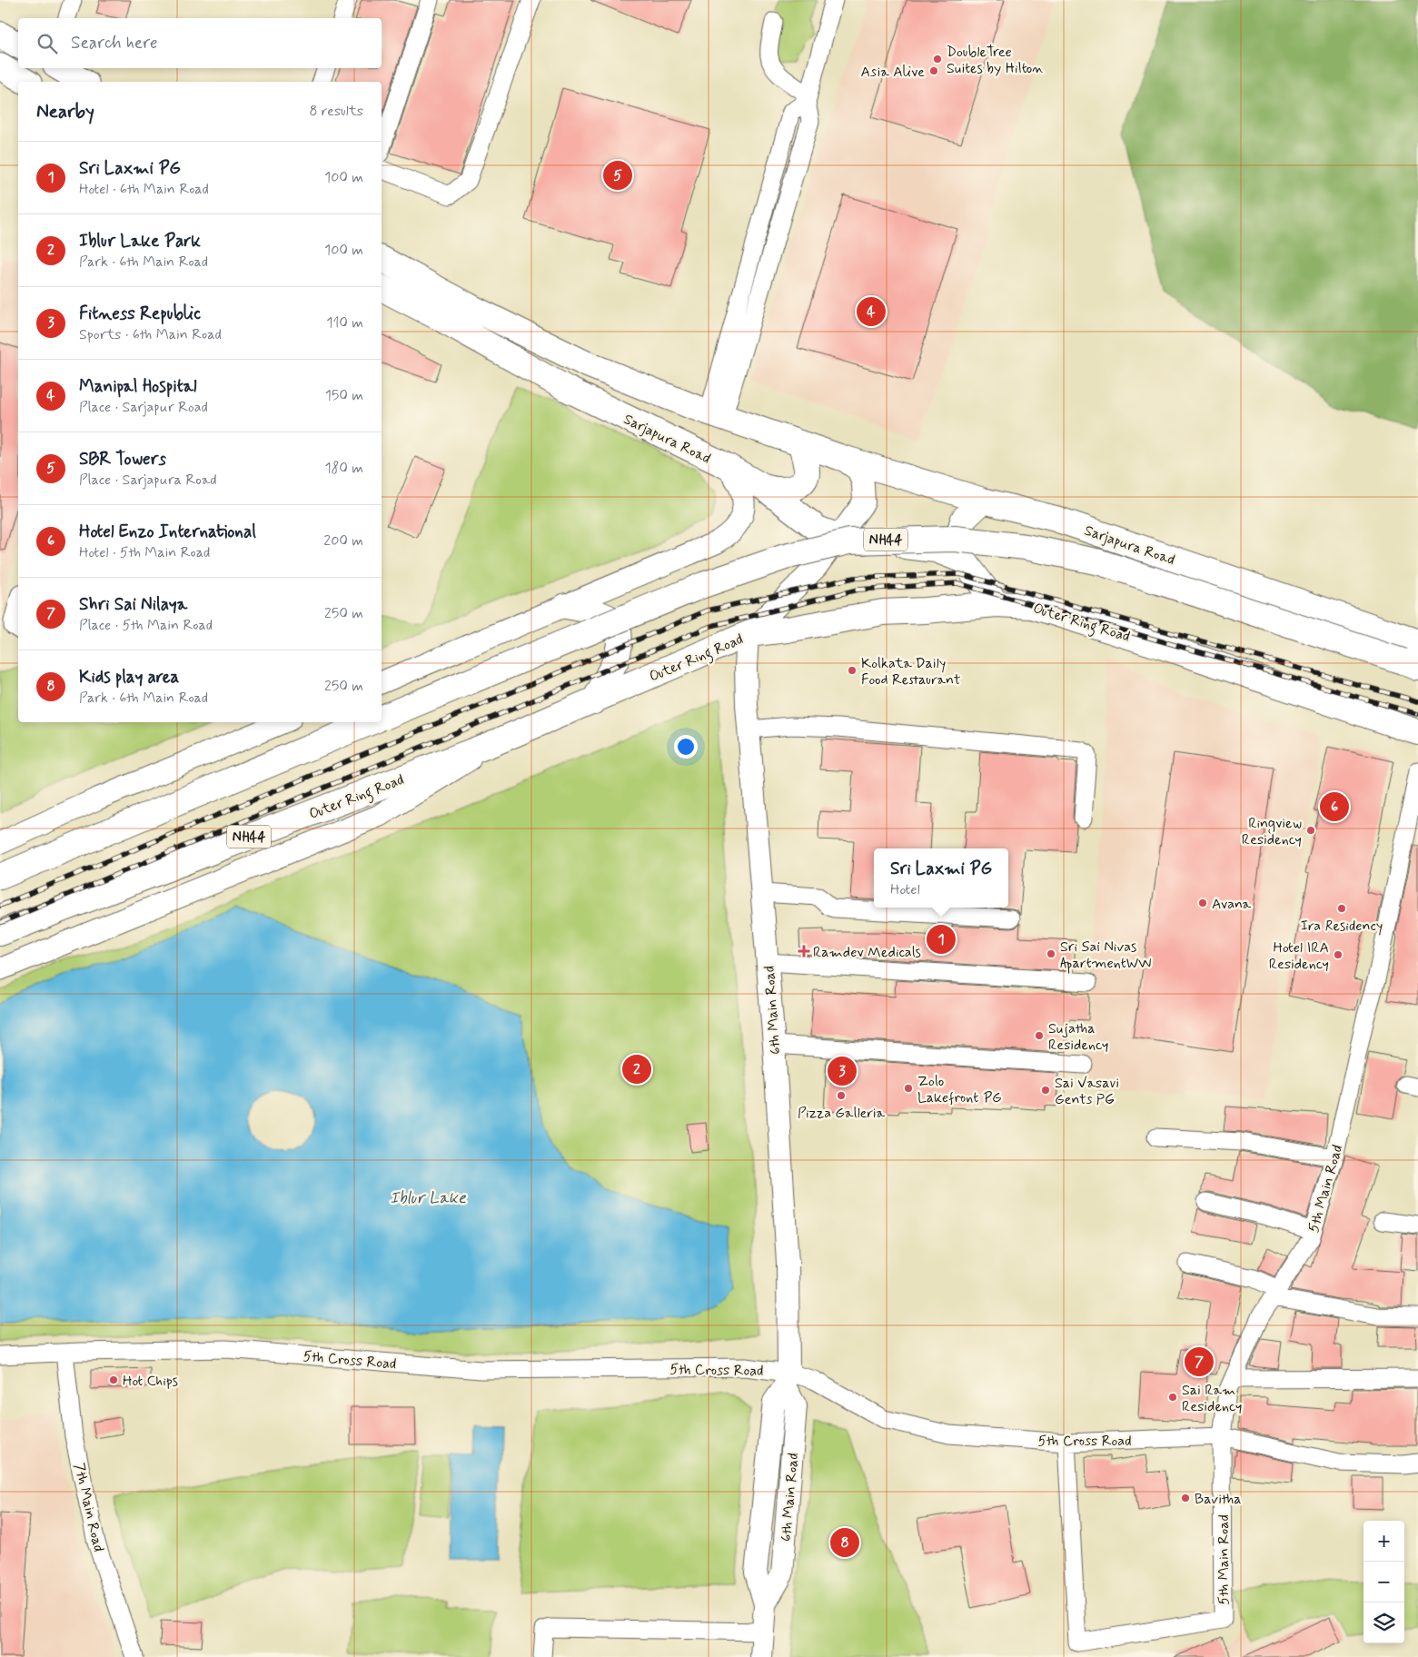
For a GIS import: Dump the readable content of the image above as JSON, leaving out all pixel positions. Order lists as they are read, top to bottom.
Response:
{
  "streets": {
    "main road": ["Sarjapura Road", "NH44", "Outer Ring Road"],
    "street": [
      "6th Main Road",
      "5th Main Road",
      "5th Cross Road",
      "7th Main Road"
    ]
  },
  "crossings": [
    ["Outer Ring Road", "6th Main Road"],
    ["6th Main Road", "5th Cross Road"],
    ["5th Main Road", "5th Cross Road"],
    ["5th Cross Road", "7th Main Road"]
  ],
  "water": ["Iblur Lake"],
  "places": {
    "other": [
      "DoubleTree Suites by Hilton",
      "Asia Alive",
      "Kolkata Daily Food Restaurant",
      "Ringview Residency",
      "Avana",
      "Ira Residency",
      "Sri Sai Nivas ApartmentWW",
      "Hotel IRA Residency",
      "Sujatha Residency",
      "Zolo Lakefront PG",
      "Sai Vasavi Gents PG",
      "Pizza Galleria",
      "Hot Chips",
      "Sai Ram Residency",
      "Bavitha"
    ],
    "health": ["Ramdev Medicals"]
  },
  "page": {
    "search": "Search here",
    "heading": ["Nearby", "8 results"],
    "list": [
      {
        "mark": "1",
        "name": "Sri Laxmi PG",
        "note": "Hotel · 6th Main Road",
        "value": "100 m"
      },
      {
        "mark": "2",
        "name": "Iblur Lake Park",
        "note": "Park · 6th Main Road",
        "value": "100 m"
      },
      {
        "mark": "3",
        "name": "Fitness Republic",
        "note": "Sports · 6th Main Road",
        "value": "110 m"
      },
      {
        "mark": "4",
        "name": "Manipal Hospital",
        "note": "Place · Sarjapur Road",
        "value": "150 m"
      },
      {
        "mark": "5",
        "name": "SBR Towers",
        "note": "Place · Sarjapura Road",
        "value": "180 m"
      },
      {
        "mark": "6",
        "name": "Hotel Enzo International",
        "note": "Hotel · 5th Main Road",
        "value": "200 m"
      },
      {
        "mark": "7",
        "name": "Shri Sai Nilaya",
        "note": "Place · 5th Main Road",
        "value": "250 m"
      },
      {
        "mark": "8",
        "name": "Kids play area",
        "note": "Park · 6th Main Road",
        "value": "250 m"
      }
    ],
    "pins": [
      "5",
      "4",
      "6",
      "1",
      "2",
      "3",
      "7",
      "8"
    ],
    "popup": ["Sri Laxmi PG", "Hotel"],
    "map_buttons": ["+", "−"]
  }
}
